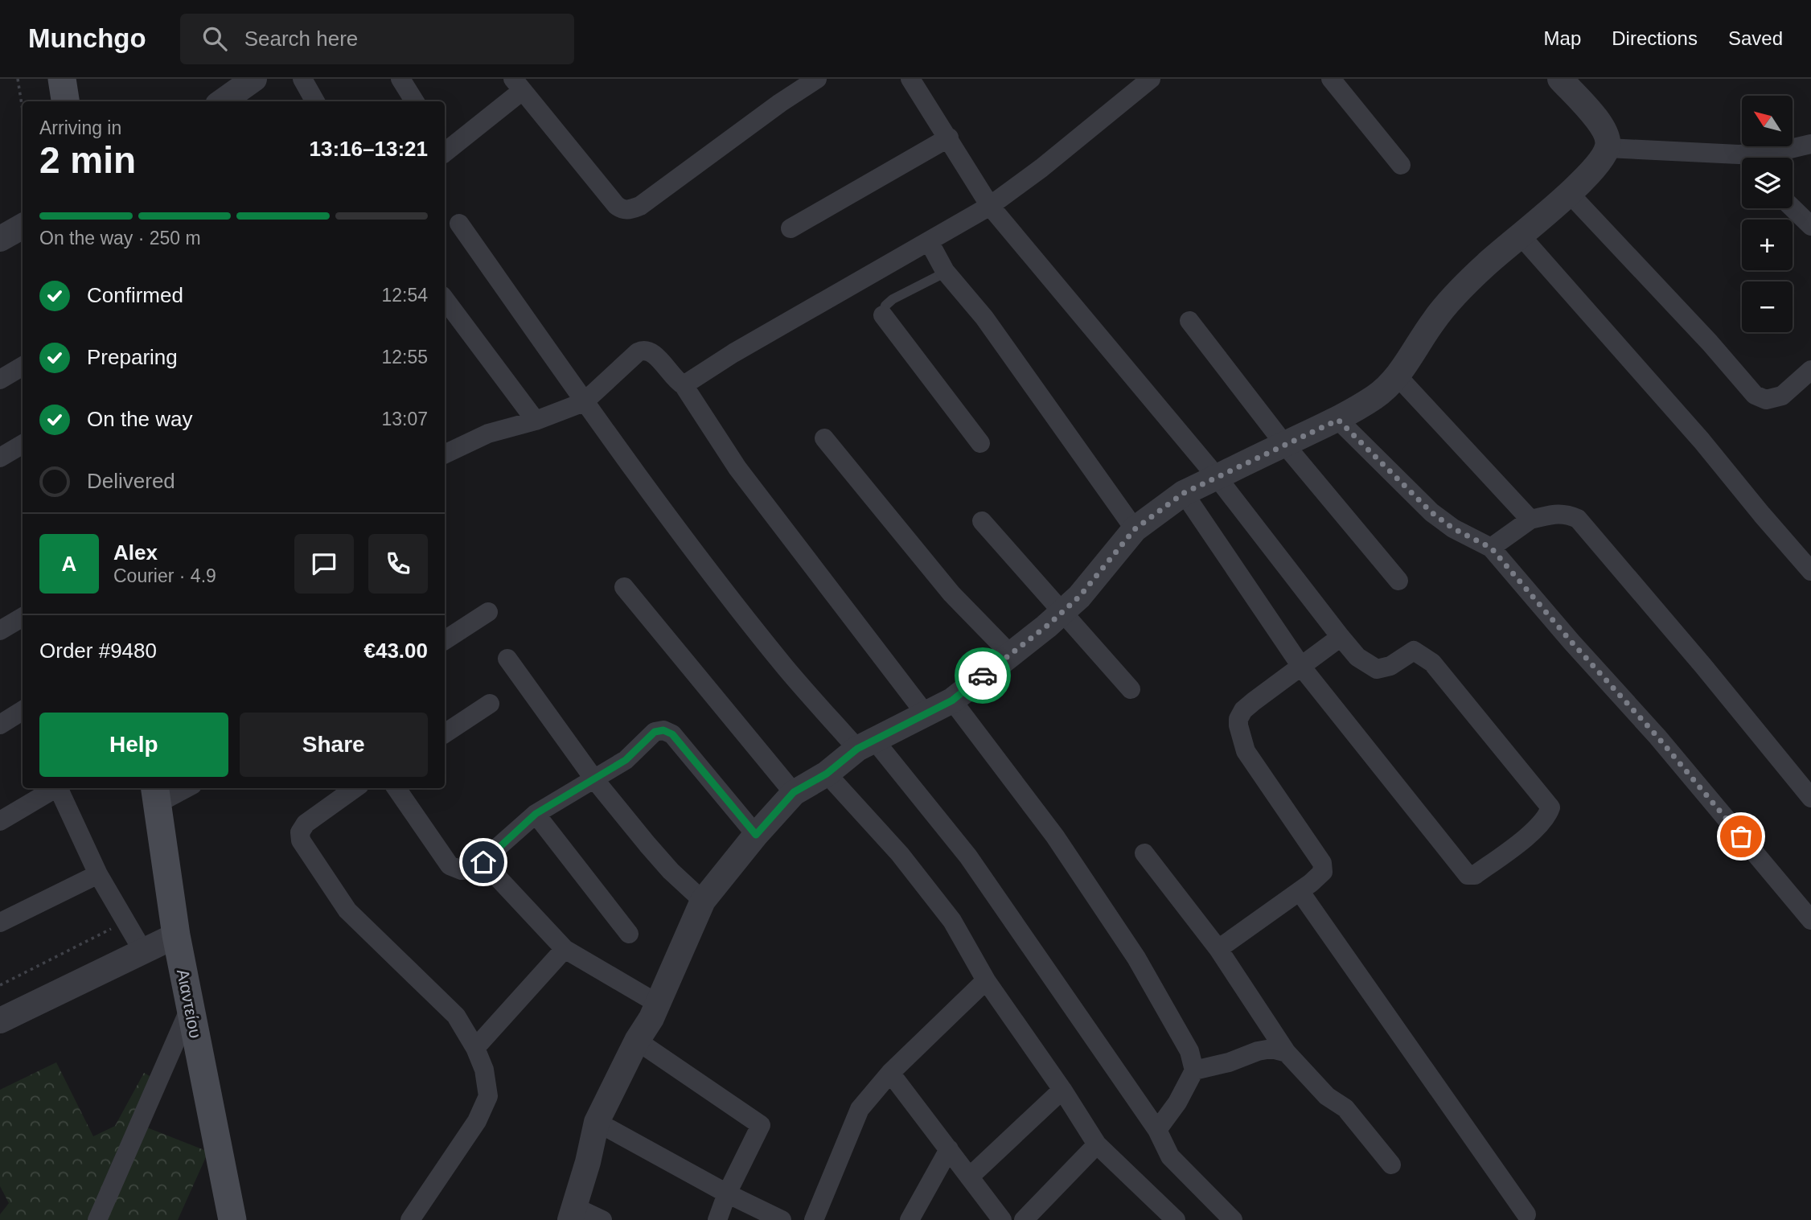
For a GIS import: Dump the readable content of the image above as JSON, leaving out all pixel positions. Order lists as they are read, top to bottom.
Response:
{
  "streets": {
    "main road": ["Αιαντείου"]
  },
  "north": "top left",
  "page": {
    "header": "Munchgo",
    "search": "Search here",
    "nav": ["Map", "Directions", "Saved"],
    "map_buttons": ["+", "−"],
    "heading": ["2 min", "Arriving in", "13:16–13:21"],
    "panel": [
      "Alex",
      "Courier · 4.9",
      "Order #9480",
      "€43.00"
    ],
    "bar": "On the way · 250 m",
    "list": [
      ["Confirmed", "12:54"],
      ["Preparing", "12:55"],
      ["On the way", "13:07"],
      "Delivered"
    ],
    "round": "A",
    "buttons": ["Help", "Share"]
  }
}
